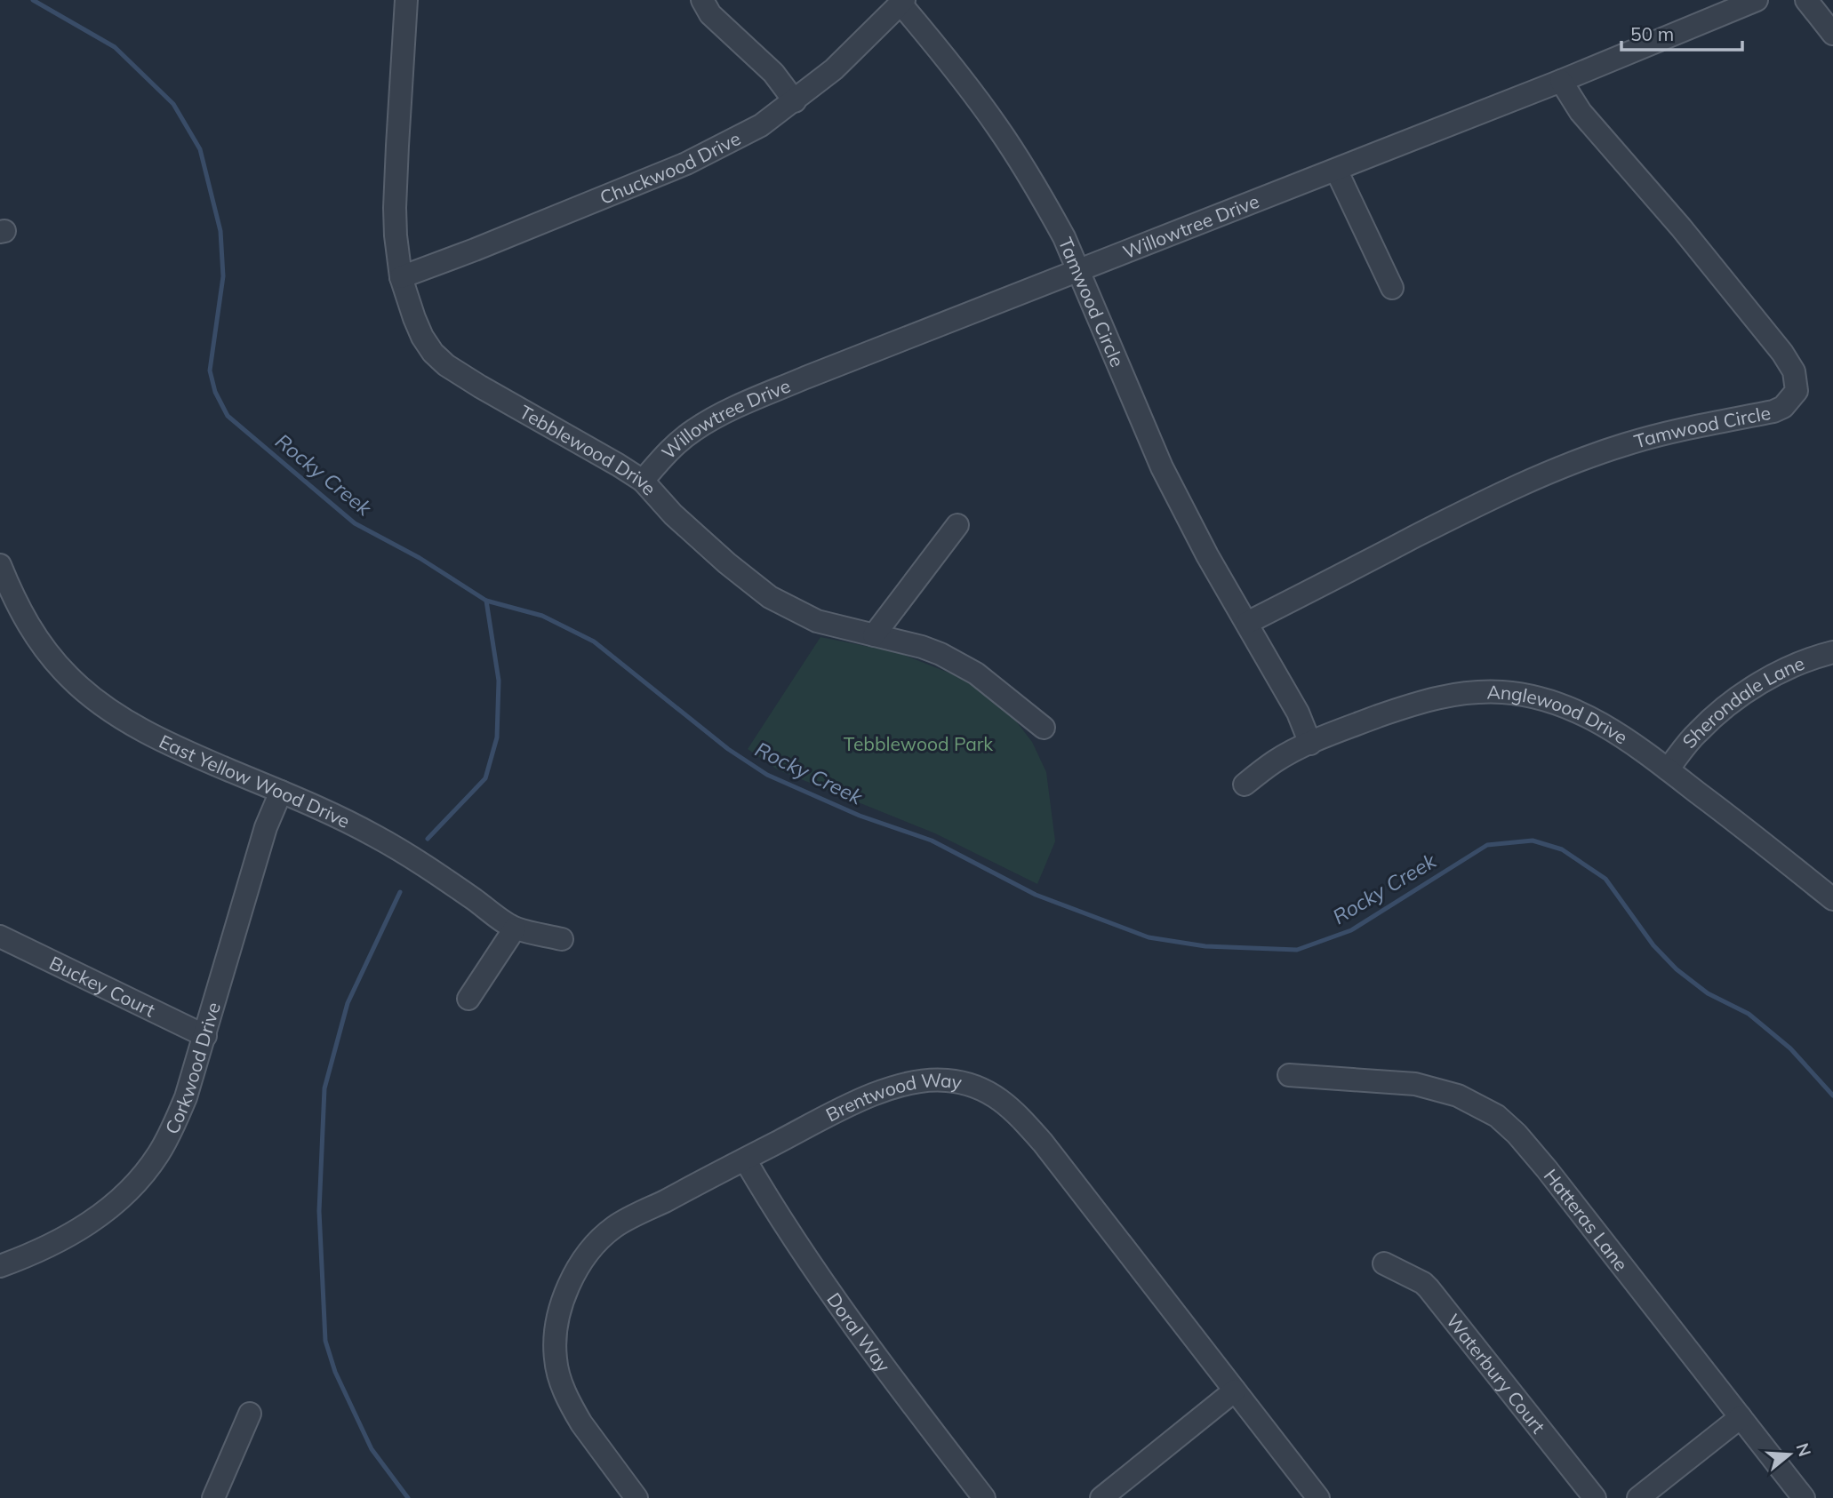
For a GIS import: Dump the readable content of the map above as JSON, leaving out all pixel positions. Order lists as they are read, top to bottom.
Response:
{
  "streets": {
    "street": [
      "Chuckwood Drive",
      "Willowtree Drive",
      "Tamwood Circle",
      "Tebblewood Drive",
      "Sherondale Lane",
      "Anglewood Drive",
      "East Yellow Wood Drive",
      "Buckey Court",
      "Corkwood Drive",
      "Brentwood Way",
      "Hatteras Lane",
      "Doral Way",
      "Waterbury Court"
    ]
  },
  "crossings": [
    ["Chuckwood Drive", "Tamwood Circle"],
    ["Chuckwood Drive", "Tebblewood Drive"],
    ["Willowtree Drive", "Tamwood Circle"],
    ["Willowtree Drive", "Tebblewood Drive"],
    ["Tamwood Circle", "Anglewood Drive"],
    ["Sherondale Lane", "Anglewood Drive"],
    ["East Yellow Wood Drive", "Corkwood Drive"],
    ["Buckey Court", "Corkwood Drive"],
    ["Brentwood Way", "Doral Way"]
  ],
  "water": ["Rocky Creek"],
  "parks": ["Tebblewood Park"],
  "scale_bar": "50 m",
  "north": "right"
}
